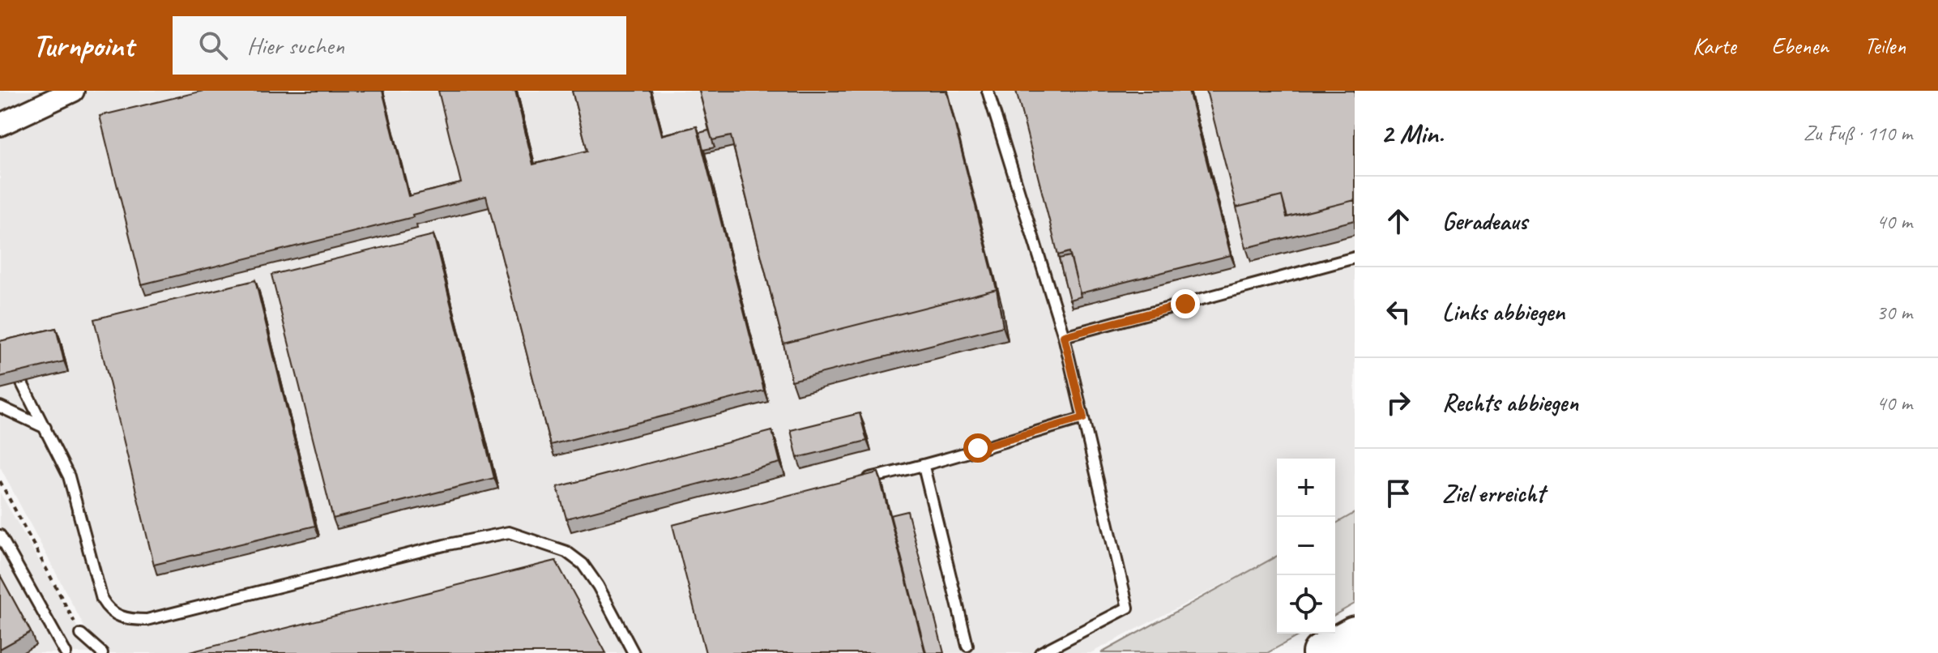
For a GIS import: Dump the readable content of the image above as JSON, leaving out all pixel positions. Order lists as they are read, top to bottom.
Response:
{
  "page": {
    "header": "Turnpoint",
    "search": "Hier suchen",
    "nav": ["Karte", "Ebenen", "Teilen"],
    "heading": ["2 Min.", "Zu Fuß · 110 m"],
    "list": [
      ["Geradeaus", "40 m"],
      ["Links abbiegen", "30 m"],
      ["Rechts abbiegen", "40 m"],
      "Ziel erreicht"
    ],
    "map_buttons": ["+", "−"]
  }
}
